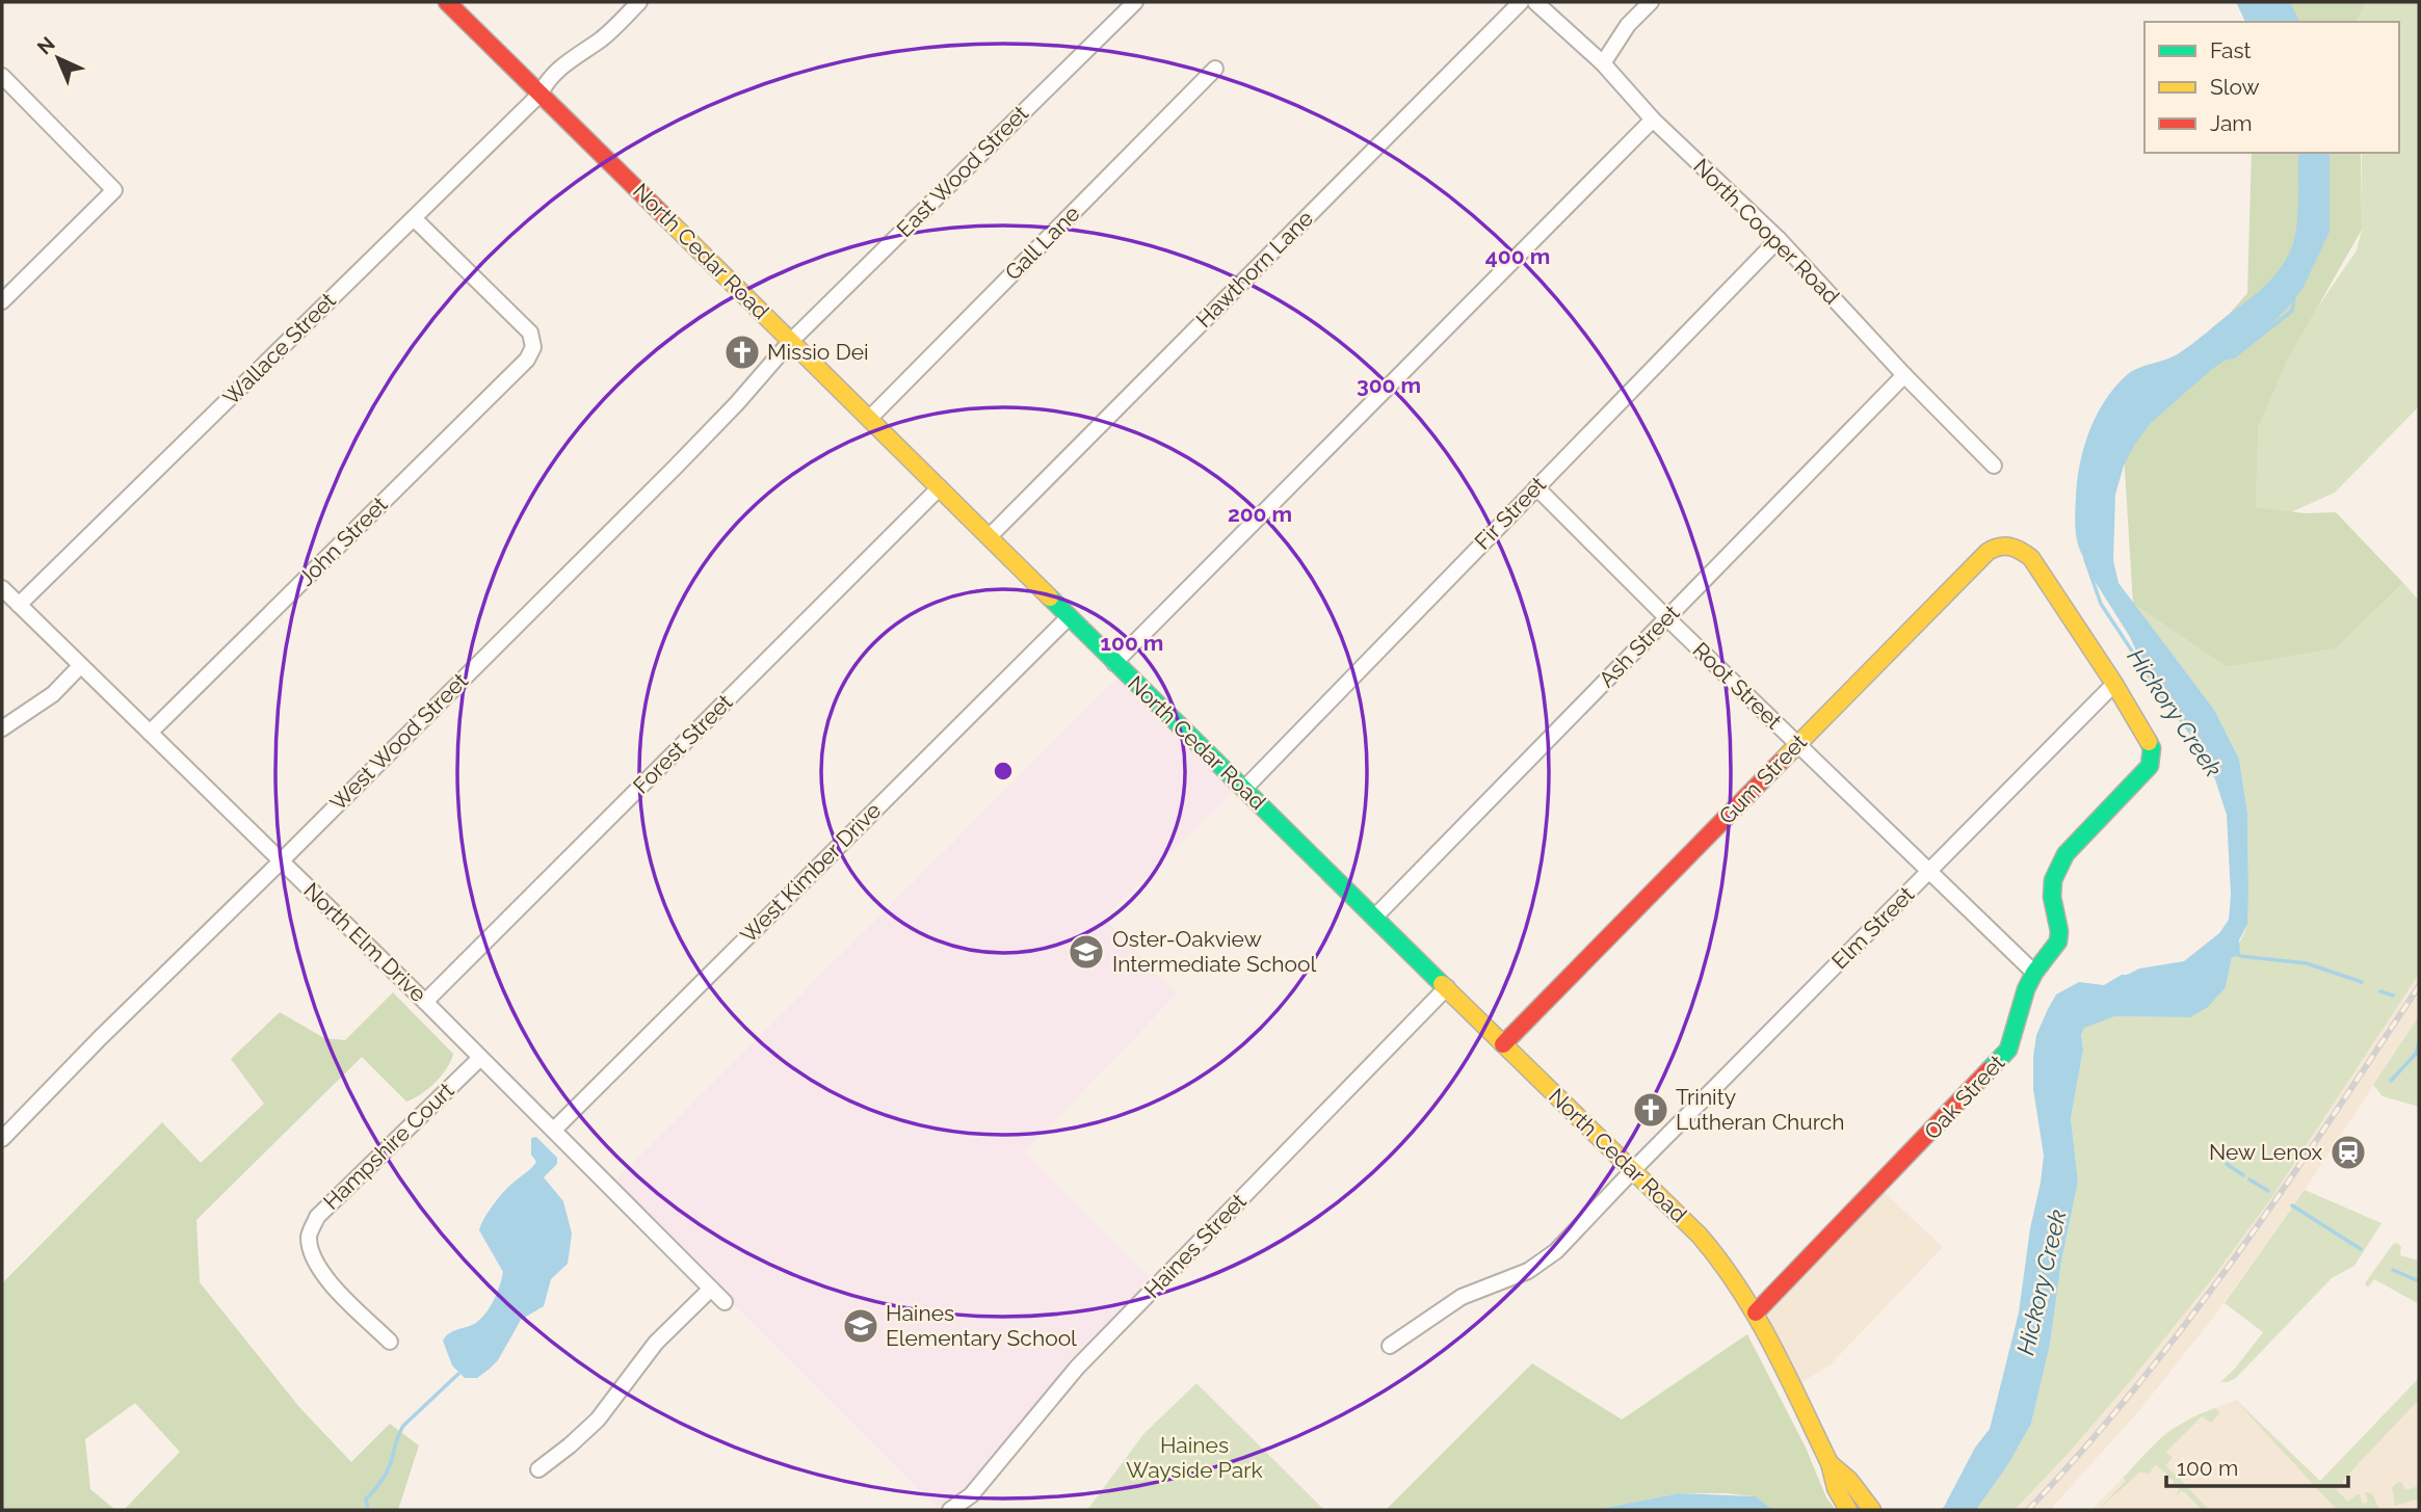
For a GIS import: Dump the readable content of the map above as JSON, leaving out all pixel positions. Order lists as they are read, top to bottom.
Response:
{
  "streets": {
    "street": [
      "East Wood Street",
      "North Cooper Road",
      "Gall Lane",
      "North Cedar Road",
      "Hawthorn Lane",
      "Wallace Street",
      "Fir Street",
      "John Street",
      "Ash Street",
      "Root Street",
      "West Wood Street",
      "Forest Street",
      "Gum Street",
      "West Kimber Drive",
      "Elm Street",
      "North Elm Drive",
      "Oak Street",
      "Hampshire Court",
      "Haines Street"
    ]
  },
  "crossings": [
    ["East Wood Street", "North Cedar Road"],
    ["East Wood Street", "West Wood Street"],
    ["North Cooper Road", "Fir Street"],
    ["North Cooper Road", "Ash Street"],
    ["Gall Lane", "North Cedar Road"],
    ["North Cedar Road", "Hawthorn Lane"],
    ["North Cedar Road", "Wallace Street"],
    ["North Cedar Road", "Fir Street"],
    ["North Cedar Road", "Ash Street"],
    ["North Cedar Road", "West Wood Street"],
    ["North Cedar Road", "Forest Street"],
    ["North Cedar Road", "Gum Street"],
    ["North Cedar Road", "West Kimber Drive"],
    ["North Cedar Road", "Elm Street"],
    ["North Cedar Road", "Oak Street"],
    ["North Cedar Road", "Haines Street"],
    ["Wallace Street", "John Street"],
    ["Wallace Street", "North Elm Drive"],
    ["Fir Street", "Root Street"],
    ["John Street", "North Elm Drive"],
    ["Ash Street", "Root Street"],
    ["Root Street", "Gum Street"],
    ["Root Street", "Elm Street"],
    ["Root Street", "Oak Street"],
    ["West Wood Street", "North Elm Drive"],
    ["Forest Street", "North Elm Drive"],
    ["Gum Street", "Elm Street"],
    ["Gum Street", "Oak Street"],
    ["West Kimber Drive", "North Elm Drive"],
    ["Elm Street", "Oak Street"],
    ["North Elm Drive", "Hampshire Court"]
  ],
  "water": ["Hickory Creek"],
  "parks": ["Haines Wayside Park"],
  "places": {
    "church": ["Missio Dei", "Trinity Lutheran Church"],
    "school or university": ["Oster-Oakview Intermediate School", "Haines Elementary School"],
    "station": ["New Lenox"]
  },
  "legend": ["Fast", "Slow", "Jam"],
  "scale_bar": "100 m",
  "north": "top left",
  "rings": [
    "400 m",
    "300 m",
    "200 m",
    "100 m"
  ]
}
